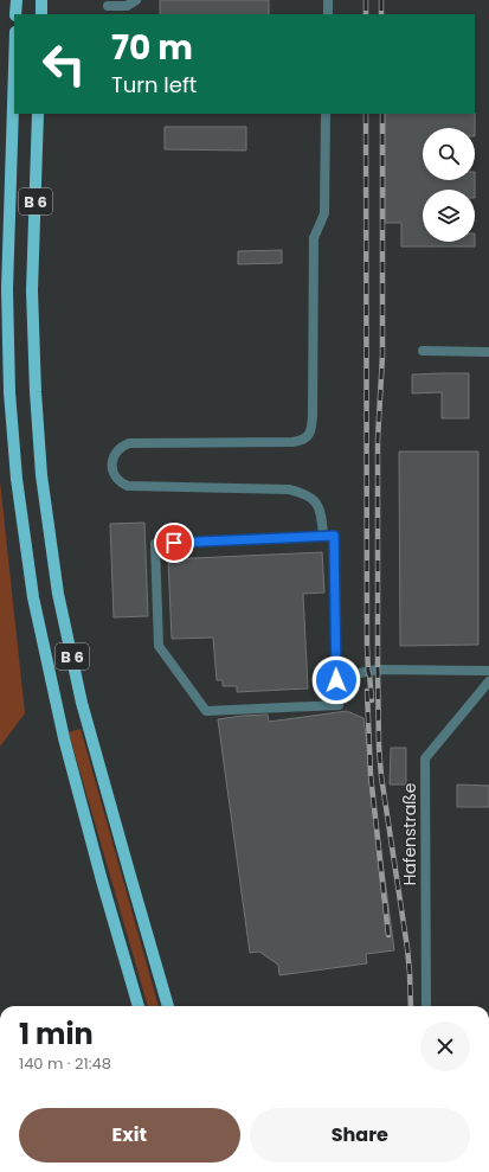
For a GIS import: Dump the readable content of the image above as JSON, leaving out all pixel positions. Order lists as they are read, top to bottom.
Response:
{
  "streets": {
    "main road": ["B 6"],
    "street": ["Hafenstraße"]
  },
  "page": {
    "turn": ["70 m", "Turn left"],
    "heading": ["1 min", "140 m · 21:48"],
    "buttons": ["Exit", "Share"]
  }
}
